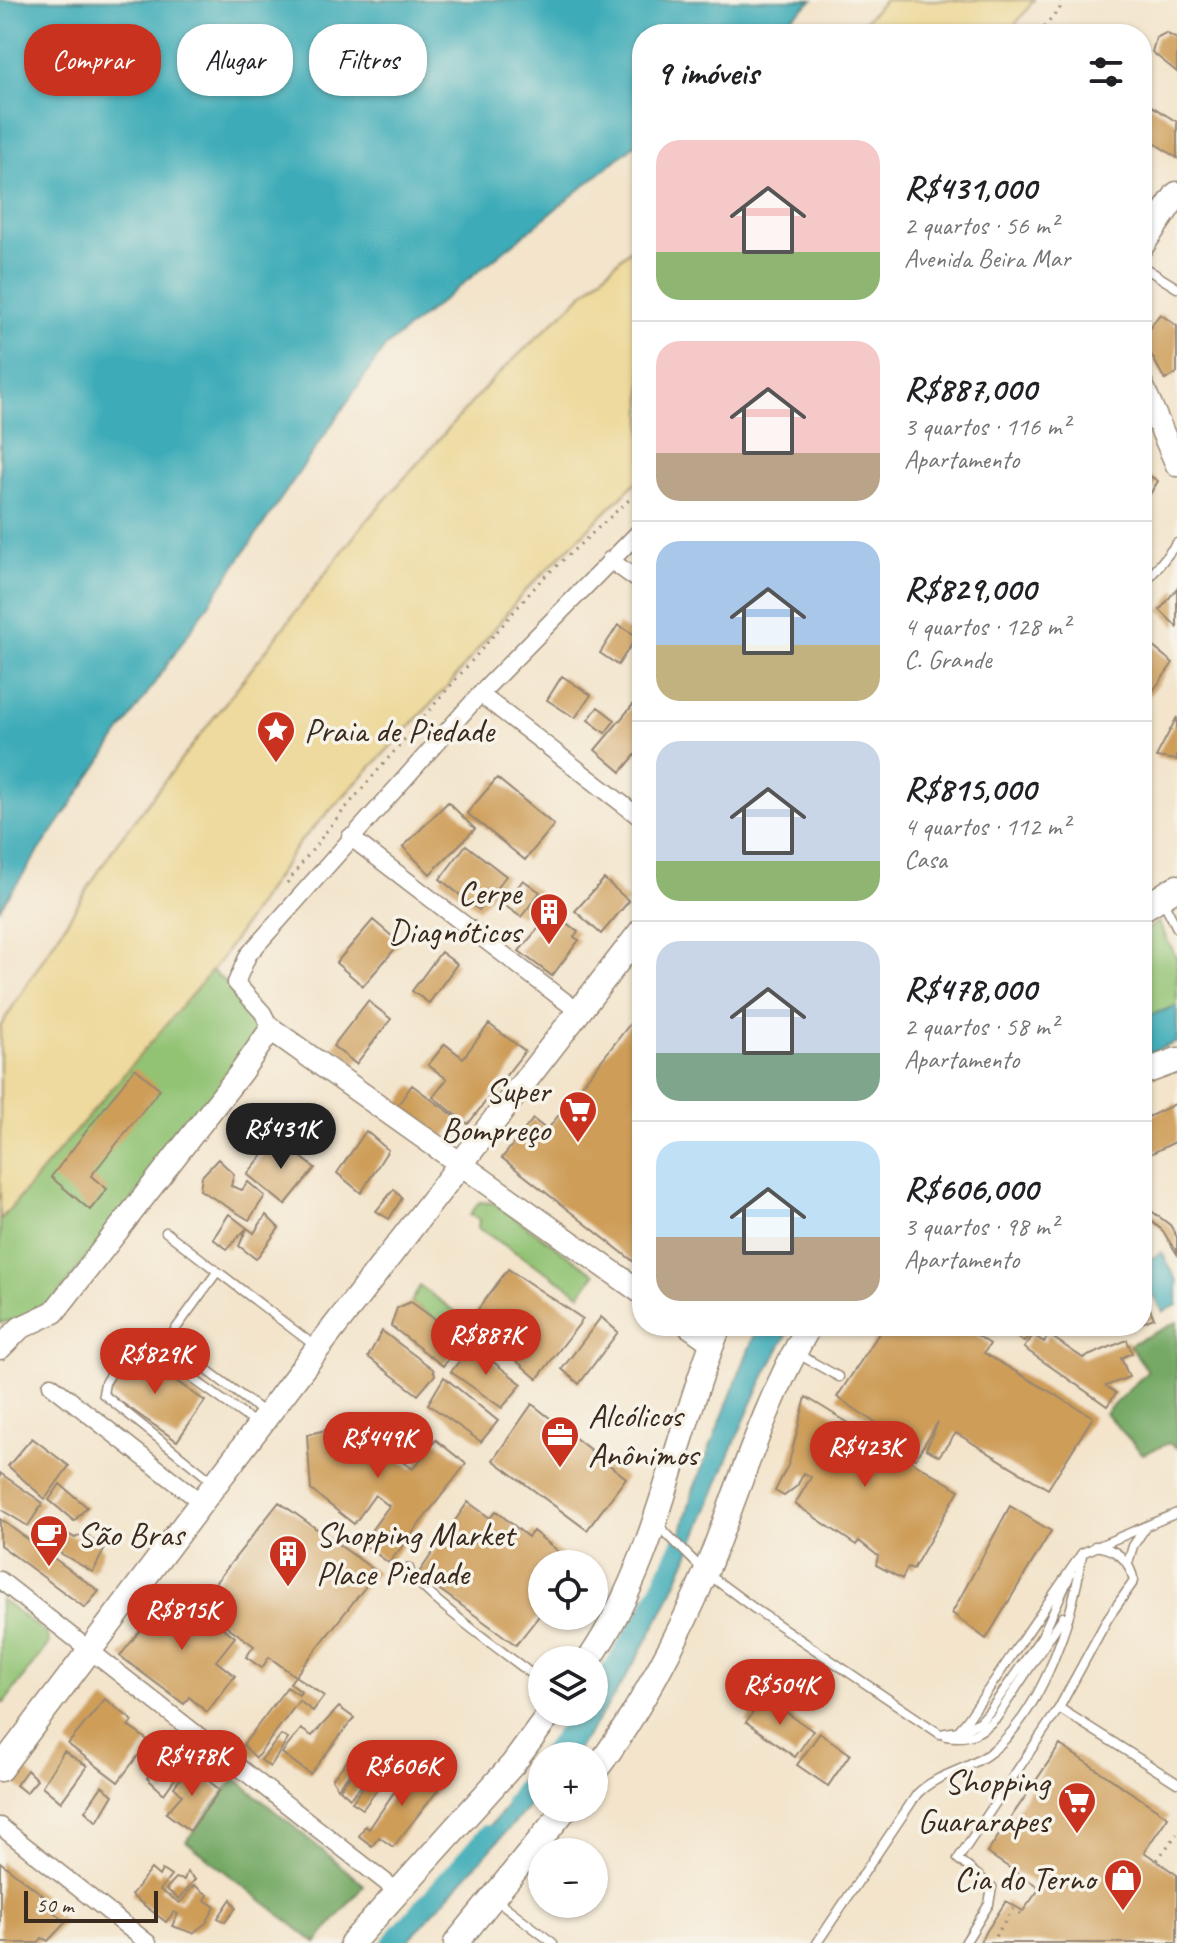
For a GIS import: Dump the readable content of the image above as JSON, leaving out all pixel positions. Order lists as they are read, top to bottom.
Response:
{
  "places": {
    "place": ["Praia de Piedade"],
    "building": ["Cerpe Diagnóticos", "Shopping Market Place Piedade"],
    "supermarket": ["Super Bompreço", "Shopping Guararapes"],
    "office": ["Alcólicos Anônimos"],
    "cafe": ["São Bras"],
    "shop": ["Cia do Terno"]
  },
  "scale_bar": "50 m",
  "page": {
    "chip": ["Comprar", "Alugar", "Filtros"],
    "heading": "9 imóveis",
    "list": [
      {
        "name": "R$431,000",
        "note": "2 quartos · 56 m² · Avenida Beira Mar"
      },
      {
        "name": "R$887,000",
        "note": "3 quartos · 116 m² · Apartamento"
      },
      {
        "name": "R$829,000",
        "note": "4 quartos · 128 m² · C. Grande"
      },
      {
        "name": "R$815,000",
        "note": "4 quartos · 112 m² · Casa"
      },
      {
        "name": "R$478,000",
        "note": "2 quartos · 58 m² · Apartamento"
      },
      {
        "name": "R$606,000",
        "note": "3 quartos · 98 m² · Apartamento"
      }
    ],
    "price": [
      "R$431K",
      "R$887K",
      "R$829K",
      "R$449K",
      "R$423K",
      "R$815K",
      "R$504K",
      "R$478K",
      "R$606K"
    ],
    "map_buttons": ["+", "−"],
    "scale": "50 m"
  }
}
